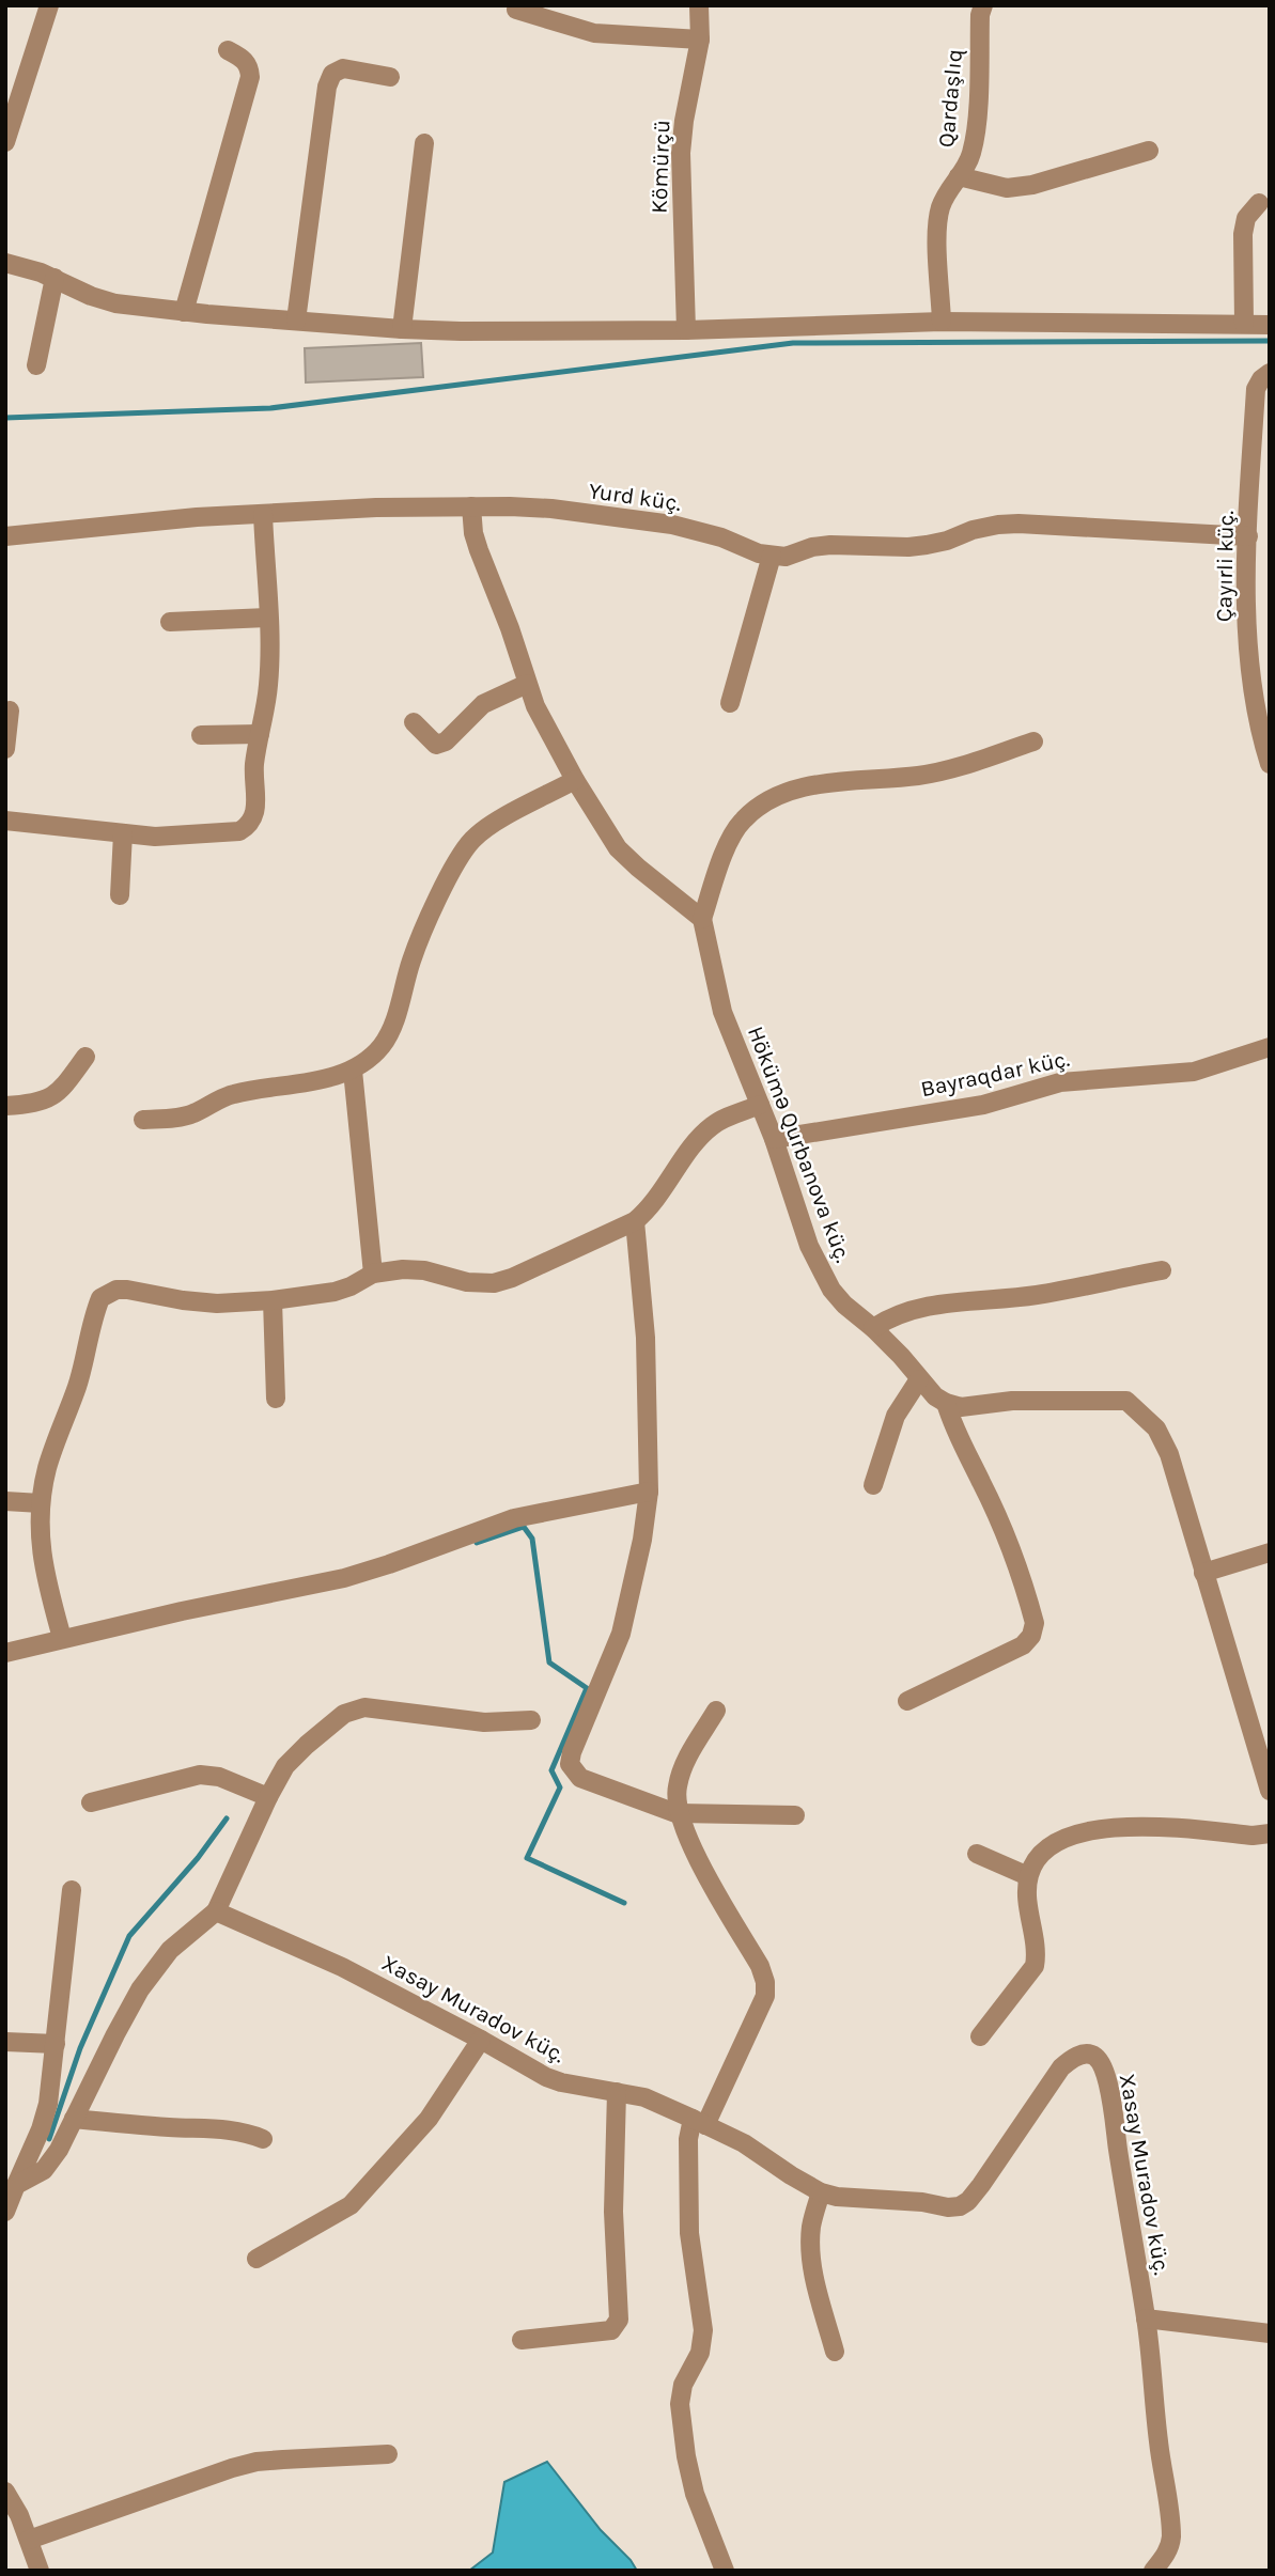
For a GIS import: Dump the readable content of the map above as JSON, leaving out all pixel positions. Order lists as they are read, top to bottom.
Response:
{
  "streets": {
    "street": [
      "Qardaşlıq",
      "Kömürçü",
      "Yurd küç.",
      "Çayırli küç.",
      "Bayraqdar küç.",
      "Hökümə Qurbanova küç.",
      "Xasay Muradov küç."
    ]
  },
  "crossings": [
    ["Yurd küç.", "Çayırli küç."],
    ["Bayraqdar küç.", "Hökümə Qurbanova küç."]
  ]
}
